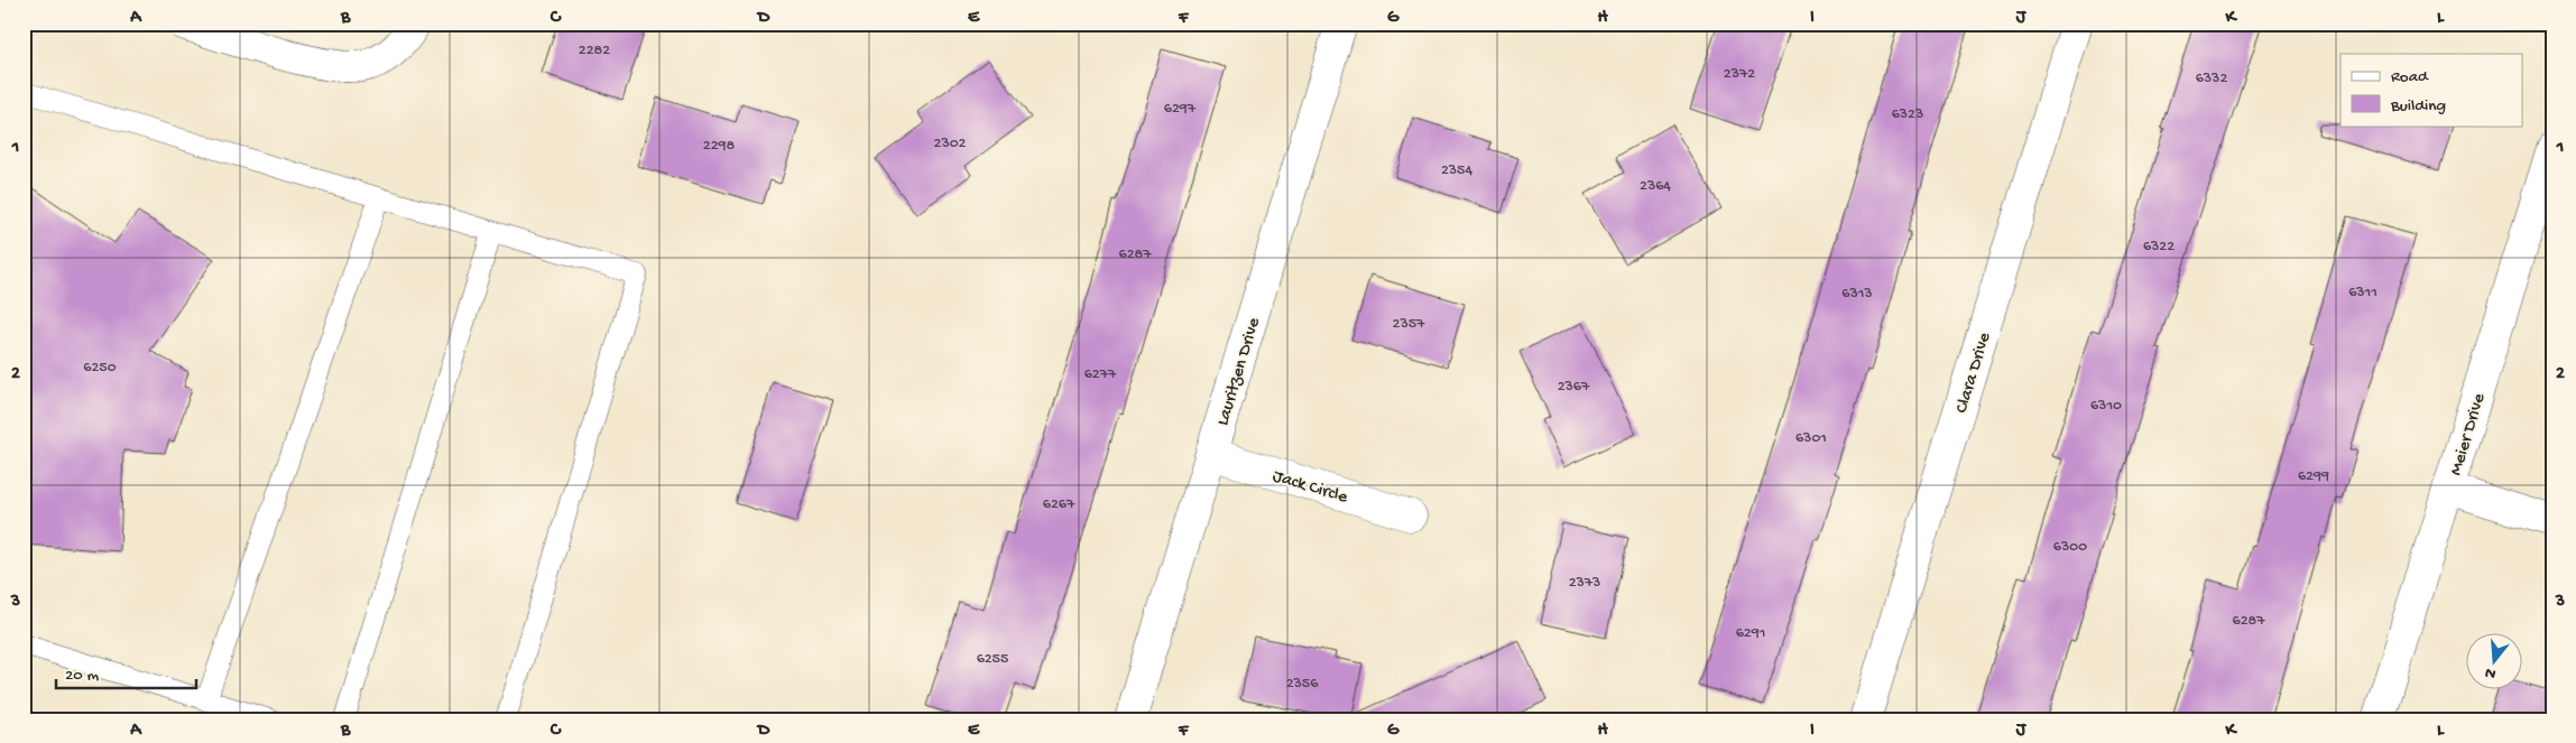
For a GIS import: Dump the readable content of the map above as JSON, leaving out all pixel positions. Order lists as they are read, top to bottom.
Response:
{
  "streets": {
    "street": [
      "Lauritzen Drive",
      "Clara Drive",
      "Meier Drive",
      "Jack Circle"
    ]
  },
  "crossings": [
    ["Lauritzen Drive", "Jack Circle"]
  ],
  "house_numbers": [
    "2282",
    "2372",
    "6332",
    "6297",
    "6323",
    "2302",
    "2298",
    "2354",
    "2364",
    "6322",
    "6287",
    "6311",
    "6313",
    "2357",
    "6250",
    "6277",
    "2367",
    "6310",
    "6301",
    "6299",
    "6267",
    "6300",
    "2373",
    "6287",
    "6291",
    "6255",
    "2356"
  ],
  "legend": ["Road", "Building"],
  "scale_bar": "20 m",
  "north": "bottom",
  "grid": {
    "columns": [
      "A",
      "B",
      "C",
      "D",
      "E",
      "F",
      "G",
      "H",
      "I",
      "J",
      "K",
      "L"
    ],
    "rows": ["1", "2", "3"]
  }
}
